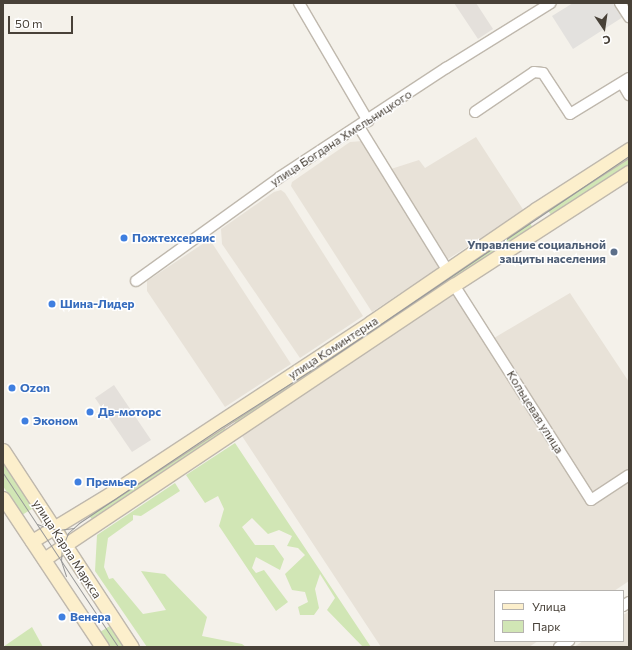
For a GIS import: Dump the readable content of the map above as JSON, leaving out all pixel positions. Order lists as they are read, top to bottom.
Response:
{
  "streets": {
    "street": [
      "улица Богдана Хмельницкого",
      "улица Коминтерна",
      "Кольцевая улица",
      "улица Карла Маркса"
    ]
  },
  "crossings": [
    ["улица Коминтерна", "Кольцевая улица"],
    ["улица Коминтерна", "улица Карла Маркса"]
  ],
  "places": [
    "Пожтехсервис",
    "Управление социальной защиты населения",
    "Шина-Лидер",
    "Ozon",
    "Дв-моторс",
    "Эконом",
    "Премьер",
    "Венера"
  ],
  "legend": ["Улица", "Парк"],
  "scale_bar": "50 m",
  "north": "bottom"
}
